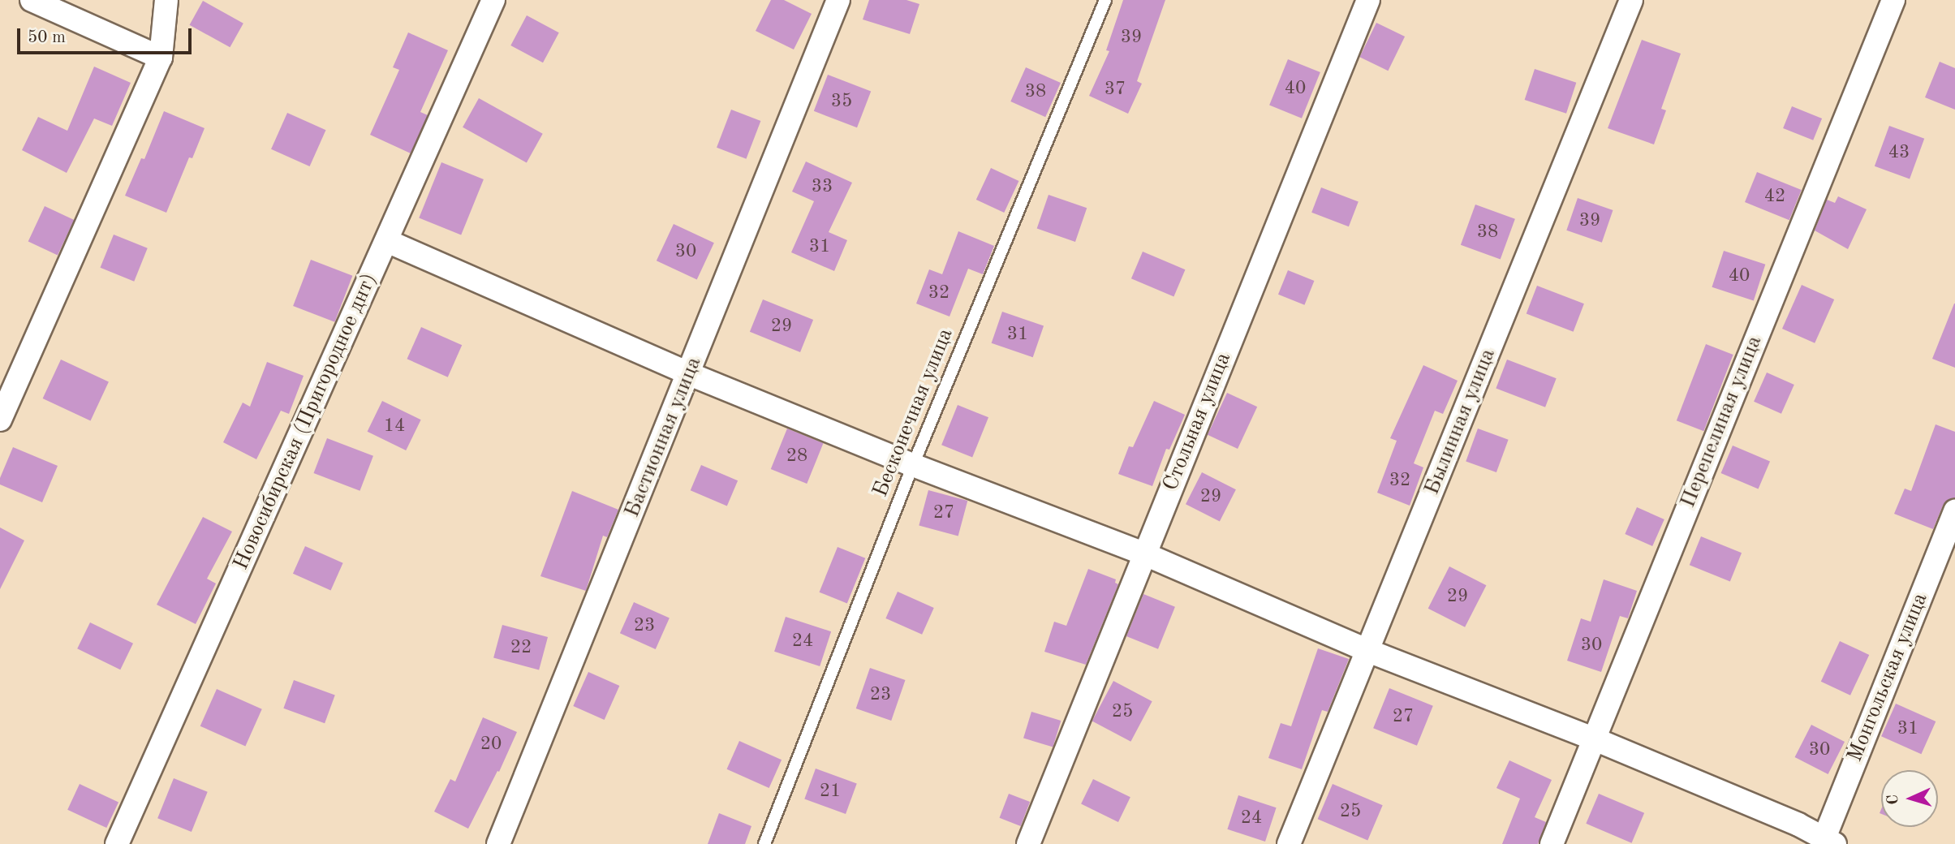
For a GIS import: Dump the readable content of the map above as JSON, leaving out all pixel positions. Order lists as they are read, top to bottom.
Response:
{
  "streets": {
    "street": [
      "Новосибирская (Пригородное днт)",
      "Стольная улица",
      "Былинная улица",
      "Перепелиная улица",
      "Бастионная улица",
      "Монгольская улица"
    ],
    "lane": ["Бесконечная улица"]
  },
  "house_numbers": [
    "39",
    "40",
    "37",
    "38",
    "35",
    "43",
    "33",
    "42",
    "39",
    "38",
    "31",
    "30",
    "40",
    "32",
    "29",
    "31",
    "14",
    "28",
    "32",
    "29",
    "27",
    "29",
    "23",
    "24",
    "30",
    "22",
    "23",
    "25",
    "27",
    "31",
    "20",
    "30",
    "21",
    "25",
    "24"
  ],
  "scale_bar": "50 m",
  "north": "left"
}
